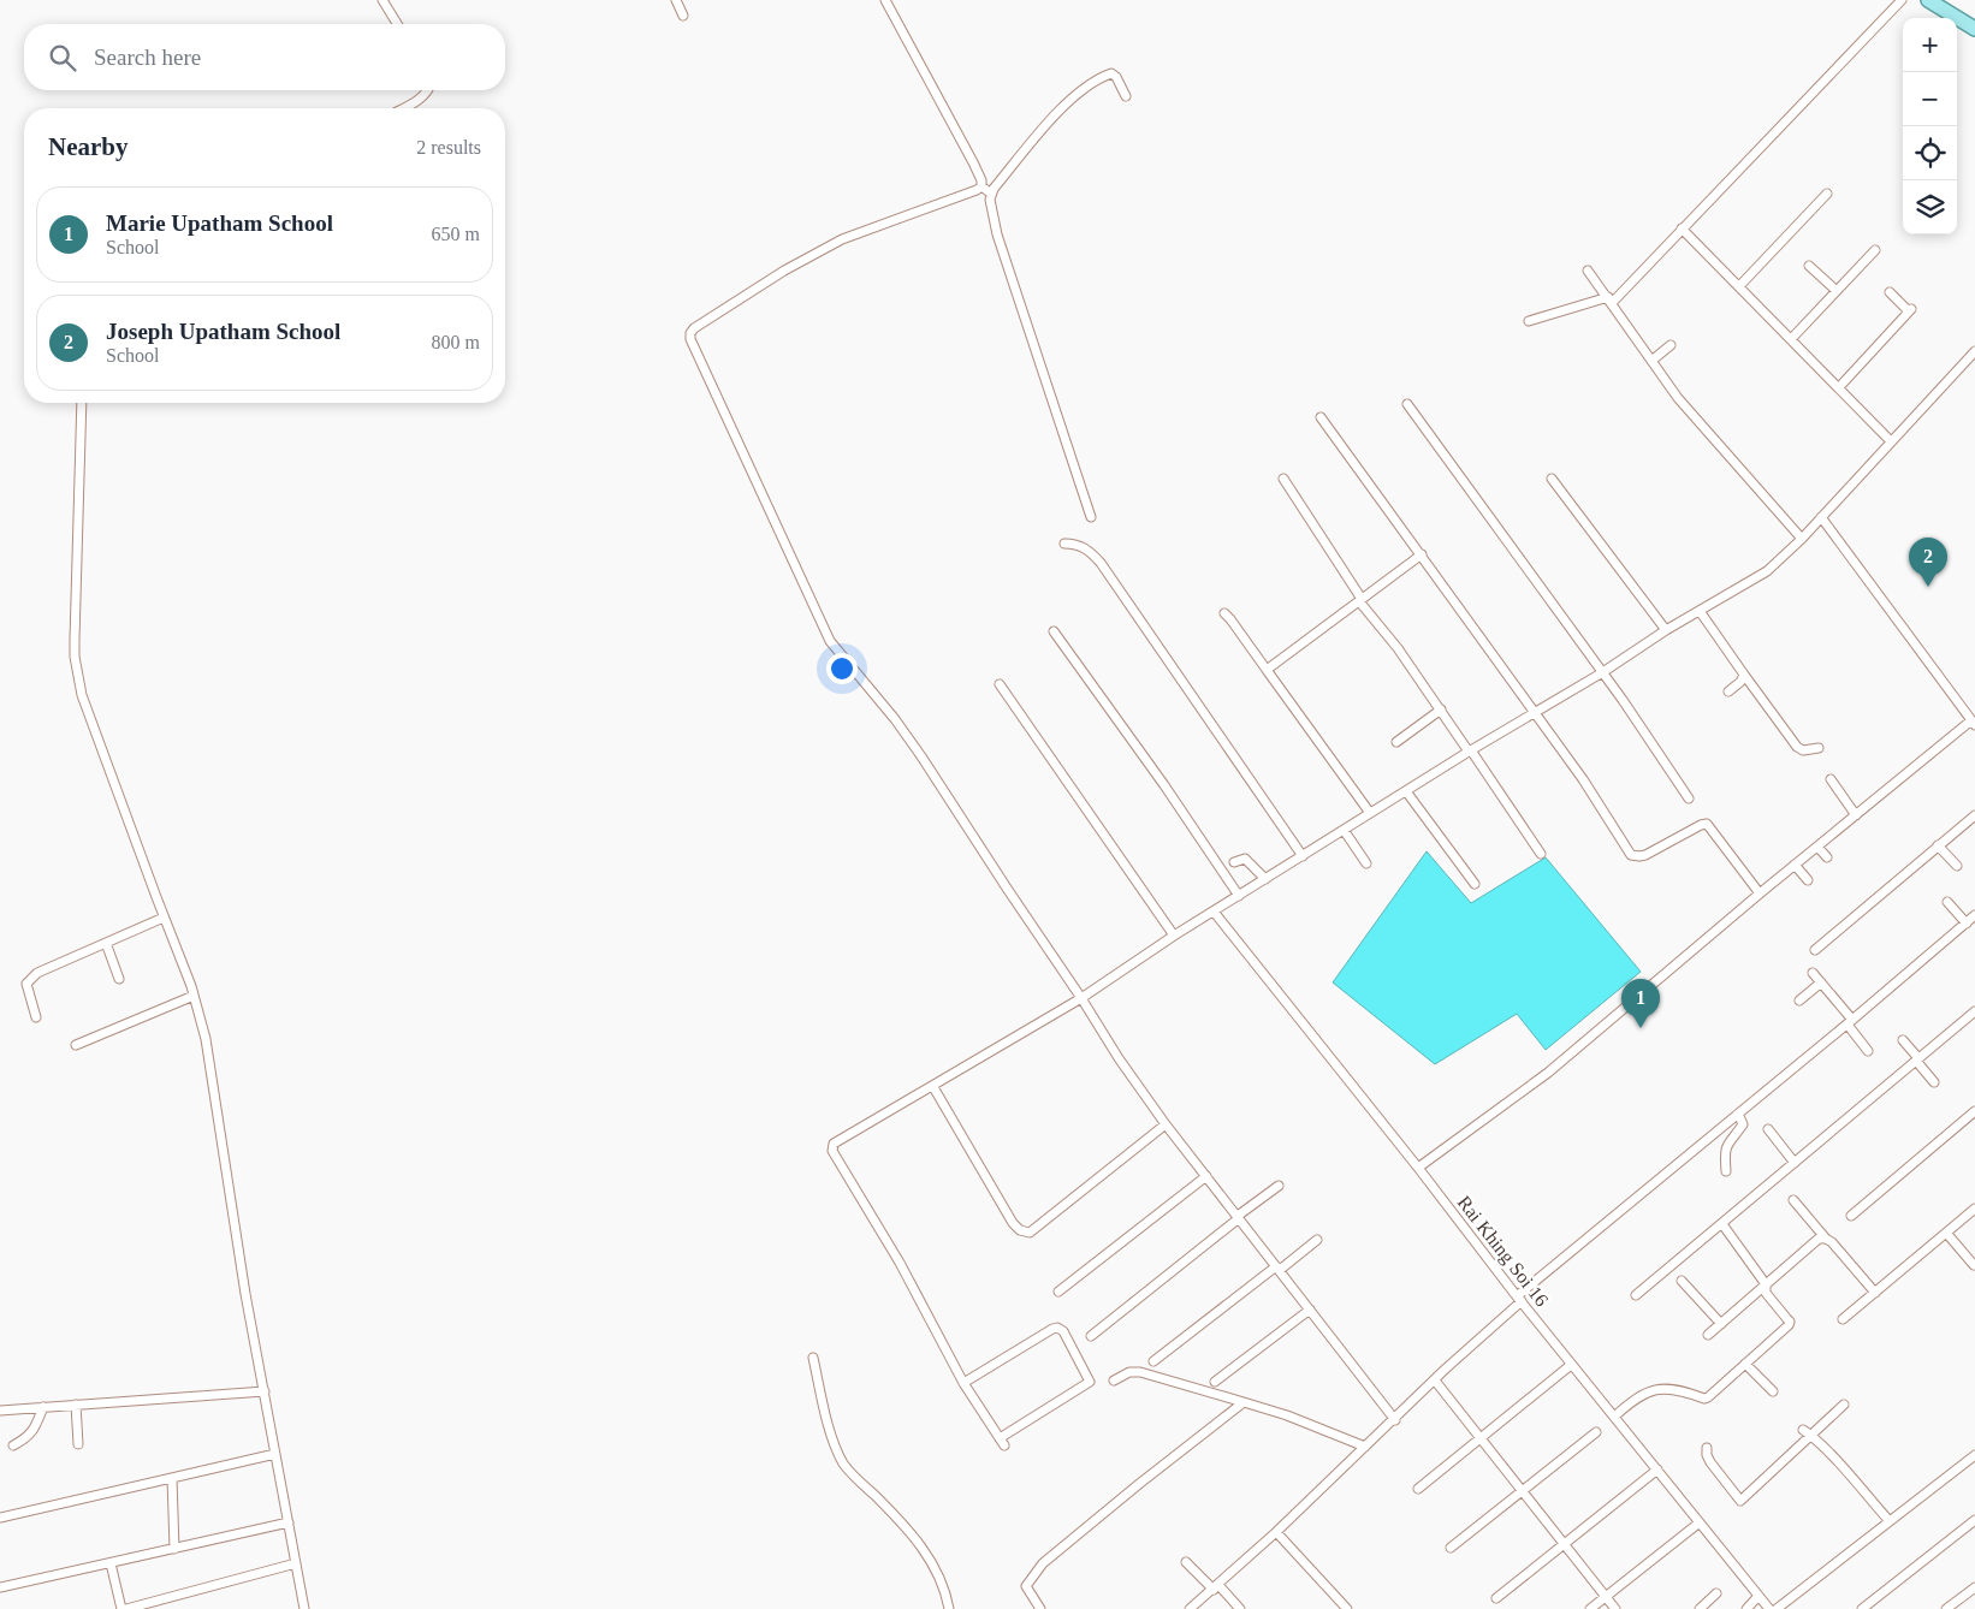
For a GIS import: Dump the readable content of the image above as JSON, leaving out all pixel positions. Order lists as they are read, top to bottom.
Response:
{
  "streets": {
    "street": ["Rai Khing Soi 16"]
  },
  "page": {
    "map_buttons": ["+", "−"],
    "search": "Search here",
    "heading": ["Nearby", "2 results"],
    "list": [
      {
        "mark": "1",
        "name": "Marie Upatham School",
        "note": "School",
        "value": "650 m"
      },
      {
        "mark": "2",
        "name": "Joseph Upatham School",
        "note": "School",
        "value": "800 m"
      }
    ],
    "pins": ["2", "1"]
  }
}
